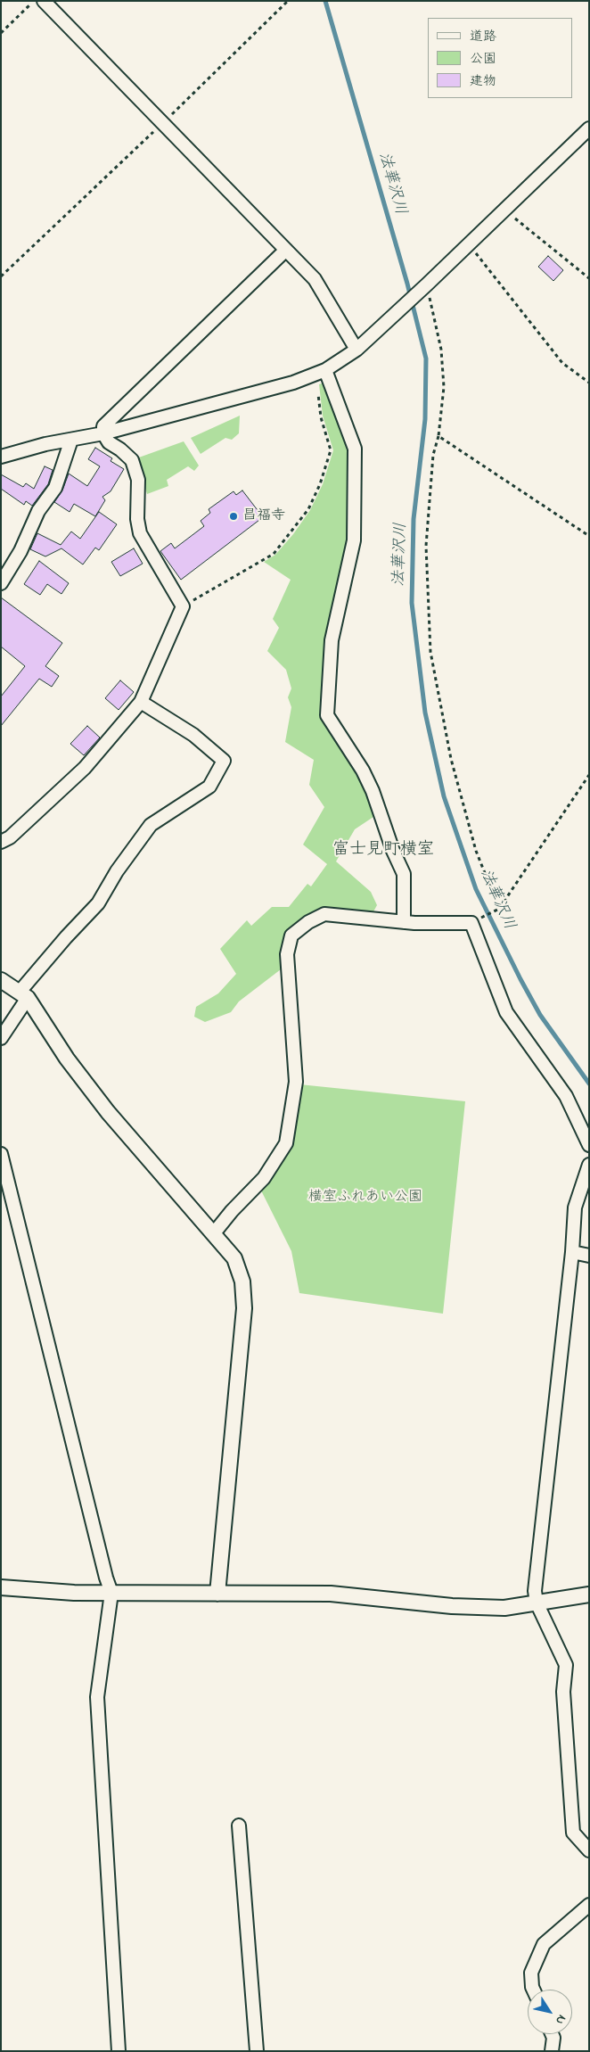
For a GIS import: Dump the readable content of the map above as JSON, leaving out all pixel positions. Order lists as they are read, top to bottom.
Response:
{
  "districts": ["富士見町横室"],
  "water": ["法華沢川"],
  "parks": ["横室ふれあい公園"],
  "places": ["昌福寺"],
  "legend": ["道路", "公園", "建物"],
  "north": "bottom right"
}
